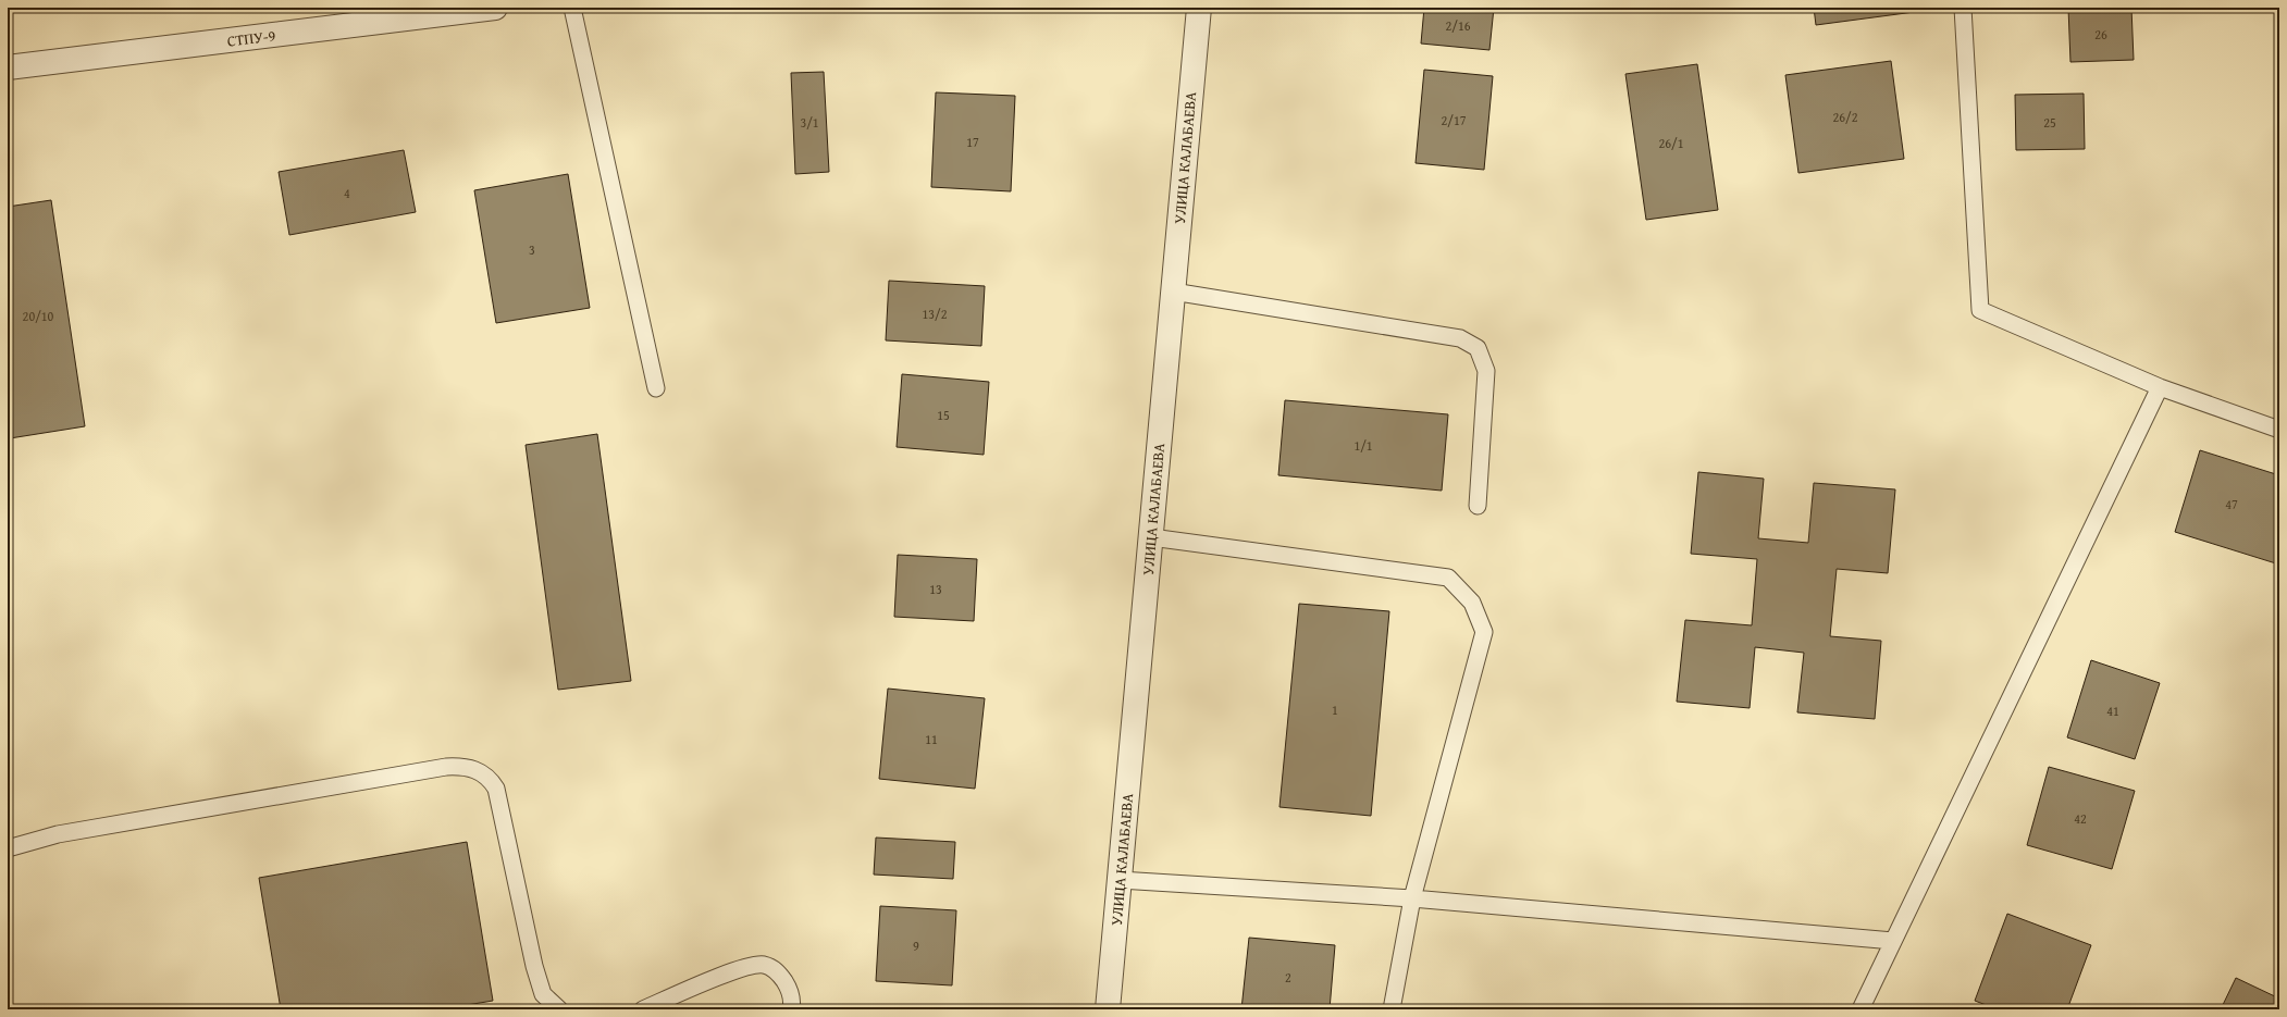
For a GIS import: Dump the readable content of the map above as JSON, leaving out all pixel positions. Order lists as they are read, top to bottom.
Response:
{
  "streets": {
    "street": ["СТПУ-9", "УЛИЦА КАЛАБАЕВА"]
  },
  "house_numbers": [
    "2/16",
    "26",
    "26/2",
    "2/17",
    "3/1",
    "25",
    "17",
    "26/1",
    "4",
    "3",
    "13/2",
    "20/10",
    "15",
    "1/1",
    "47",
    "13",
    "1",
    "41",
    "11",
    "42",
    "9",
    "2"
  ]
}
